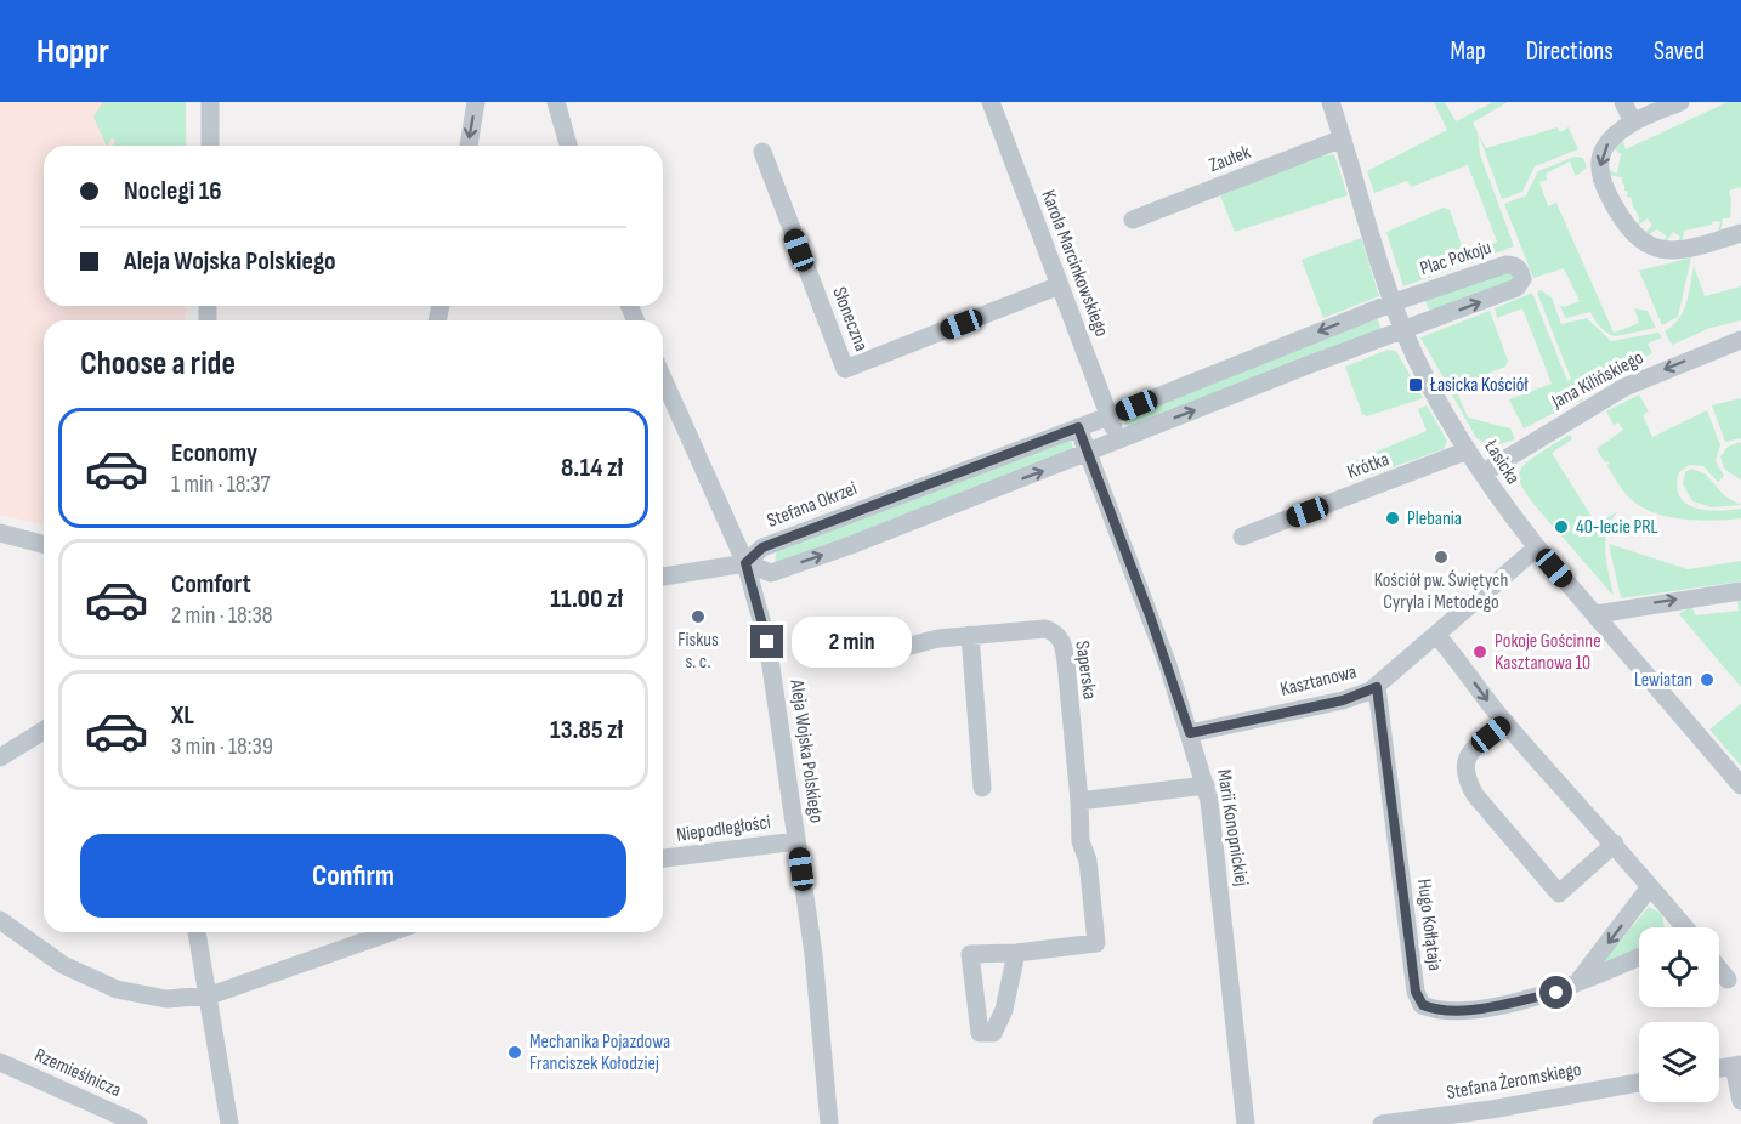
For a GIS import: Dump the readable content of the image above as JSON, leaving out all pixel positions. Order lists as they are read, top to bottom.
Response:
{
  "streets": {
    "street": [
      "Zaułek",
      "Plac Pokoju",
      "Karola Marcinkowskiego",
      "Słoneczna",
      "Jana Kilińskiego",
      "Łasicka",
      "Krótka",
      "Stefana Okrzei",
      "Saperska",
      "Kasztanowa",
      "Aleja Wojska Polskiego",
      "Marii Konopnickiej",
      "Niepodległości",
      "Hugo Kołłątaja",
      "Rzemieślnicza",
      "Stefana Żeromskiego"
    ]
  },
  "crossings": [
    ["Zaułek", "Łasicka"],
    ["Plac Pokoju", "Łasicka"],
    ["Plac Pokoju", "Stefana Okrzei"],
    ["Karola Marcinkowskiego", "Słoneczna"],
    ["Karola Marcinkowskiego", "Stefana Okrzei"],
    ["Jana Kilińskiego", "Łasicka"],
    ["Łasicka", "Krótka"],
    ["Łasicka", "Stefana Okrzei"],
    ["Łasicka", "Kasztanowa"],
    ["Stefana Okrzei", "Aleja Wojska Polskiego"],
    ["Stefana Okrzei", "Marii Konopnickiej"],
    ["Kasztanowa", "Marii Konopnickiej"],
    ["Kasztanowa", "Hugo Kołłątaja"],
    ["Aleja Wojska Polskiego", "Niepodległości"]
  ],
  "one_way": ["Jana Kilińskiego"],
  "places": {
    "transit": ["Łasicka Kościół"],
    "other": [
      "Plebania",
      "40-lecie PRL",
      "Kościół pw. Świętych Cyryla i Metodego",
      "Fiskus s. c.",
      "Pokoje Gościnne Kasztanowa 10",
      "Lewiatan",
      "Mechanika Pojazdowa Franciszek Kołodziej"
    ]
  },
  "page": {
    "header": "Hoppr",
    "nav": ["Map", "Directions", "Saved"],
    "banner": ["Noclegi 16", "Aleja Wojska Polskiego"],
    "heading": "Choose a ride",
    "list": [
      {
        "name": "Economy",
        "note": "1 min · 18:37",
        "value": "8.14 zł"
      },
      {
        "name": "Comfort",
        "note": "2 min · 18:38",
        "value": "11.00 zł"
      },
      {
        "name": "XL",
        "note": "3 min · 18:39",
        "value": "13.85 zł"
      }
    ],
    "bubble": "2 min",
    "buttons": "Confirm"
  }
}
